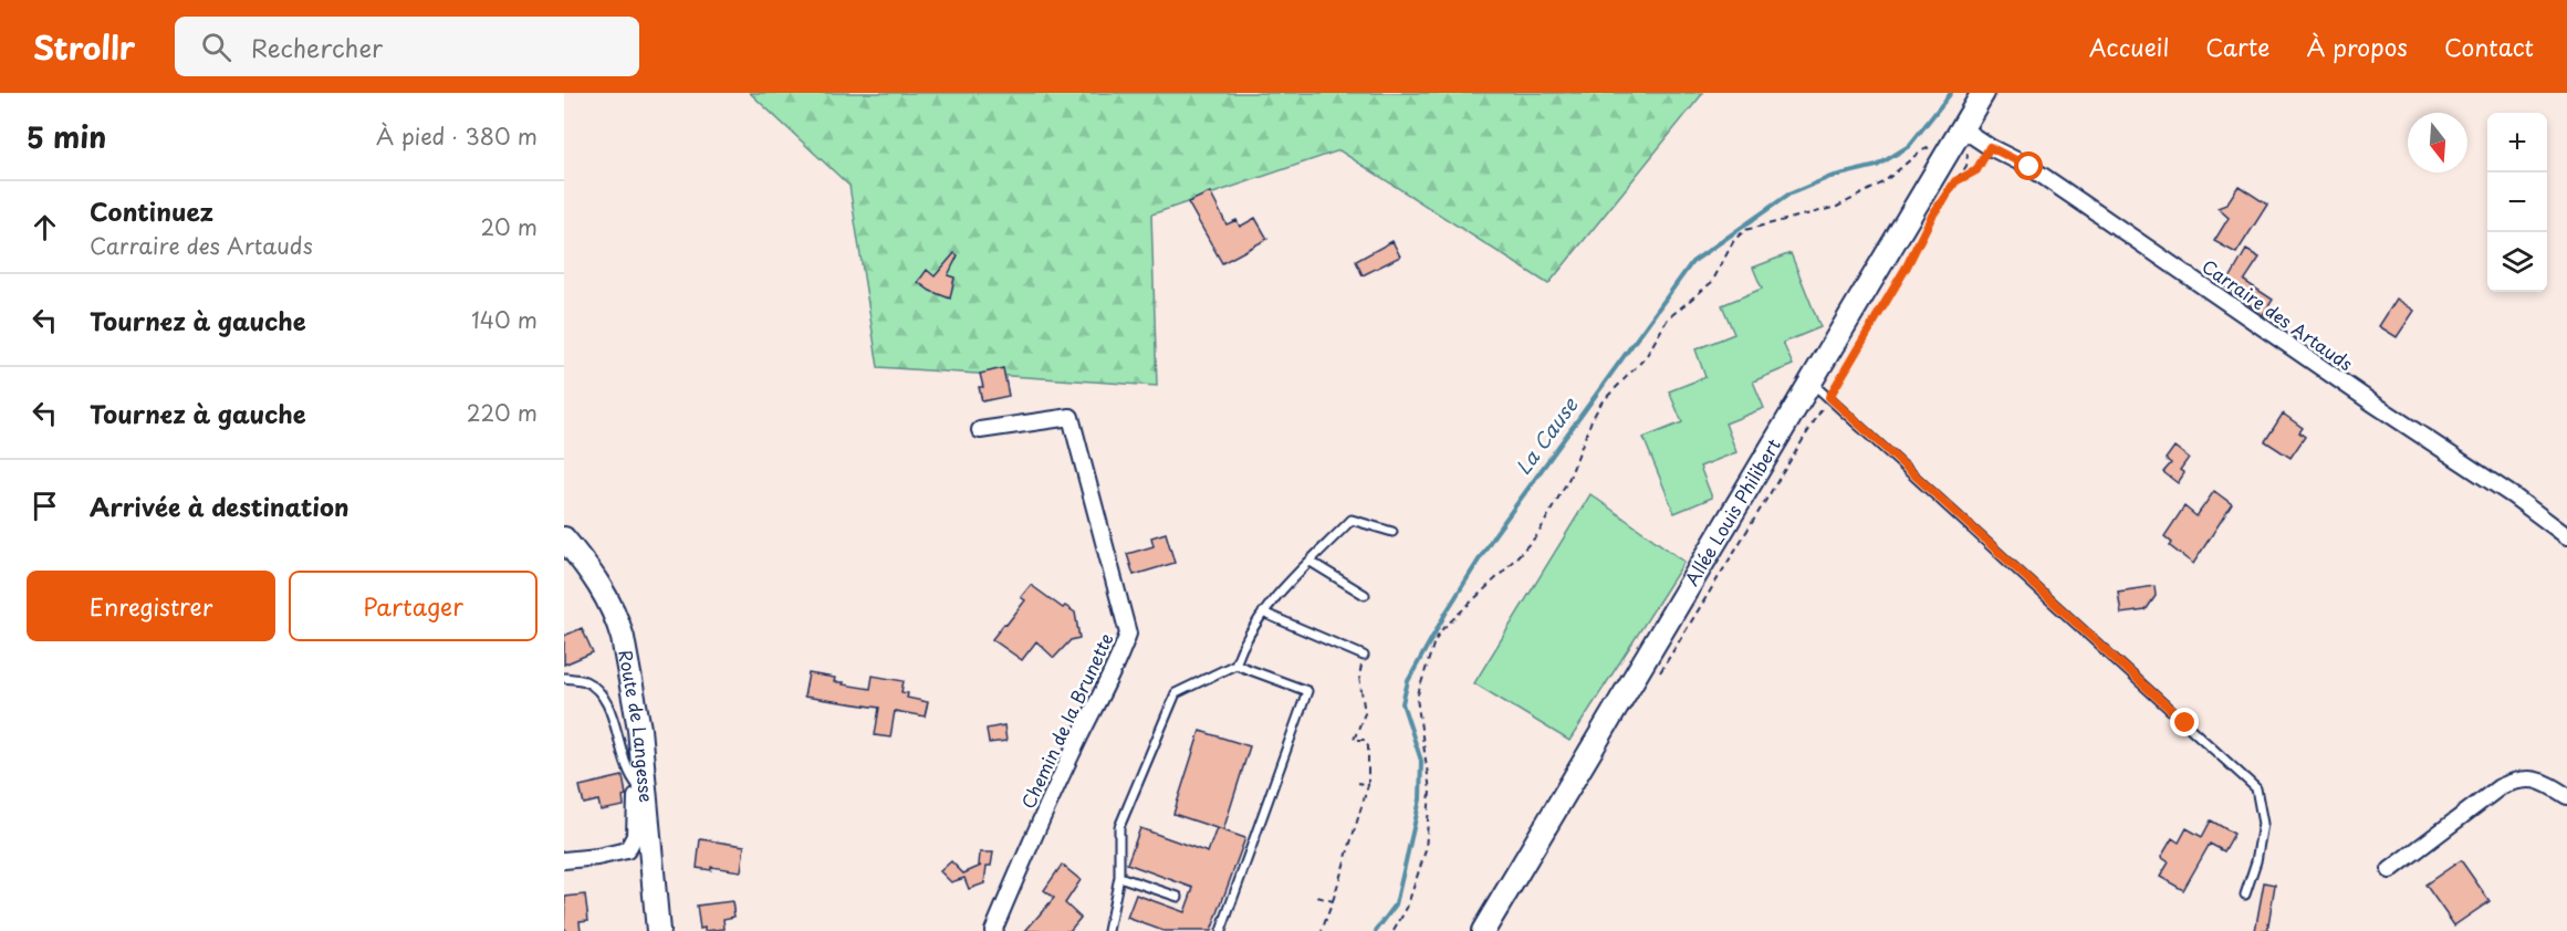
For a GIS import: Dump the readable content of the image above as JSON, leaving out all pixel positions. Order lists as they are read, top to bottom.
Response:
{
  "streets": {
    "street": [
      "Carraire des Artauds",
      "Allée Louis Philibert",
      "Chemin de la Brunette",
      "Route de Langesse"
    ]
  },
  "crossings": [
    ["Carraire des Artauds", "Allée Louis Philibert"]
  ],
  "water": ["La Cause"],
  "north": "bottom",
  "page": {
    "header": "Strollr",
    "search": "Rechercher",
    "nav": [
      "Accueil",
      "Carte",
      "À propos",
      "Contact"
    ],
    "heading": ["5 min", "À pied · 380 m"],
    "map_buttons": ["+", "−"],
    "list": [
      ["Continuez", "Carraire des Artauds", "20 m"],
      ["Tournez à gauche", "140 m"],
      ["Tournez à gauche", "220 m"],
      "Arrivée à destination"
    ],
    "buttons": ["Enregistrer", "Partager"]
  }
}
